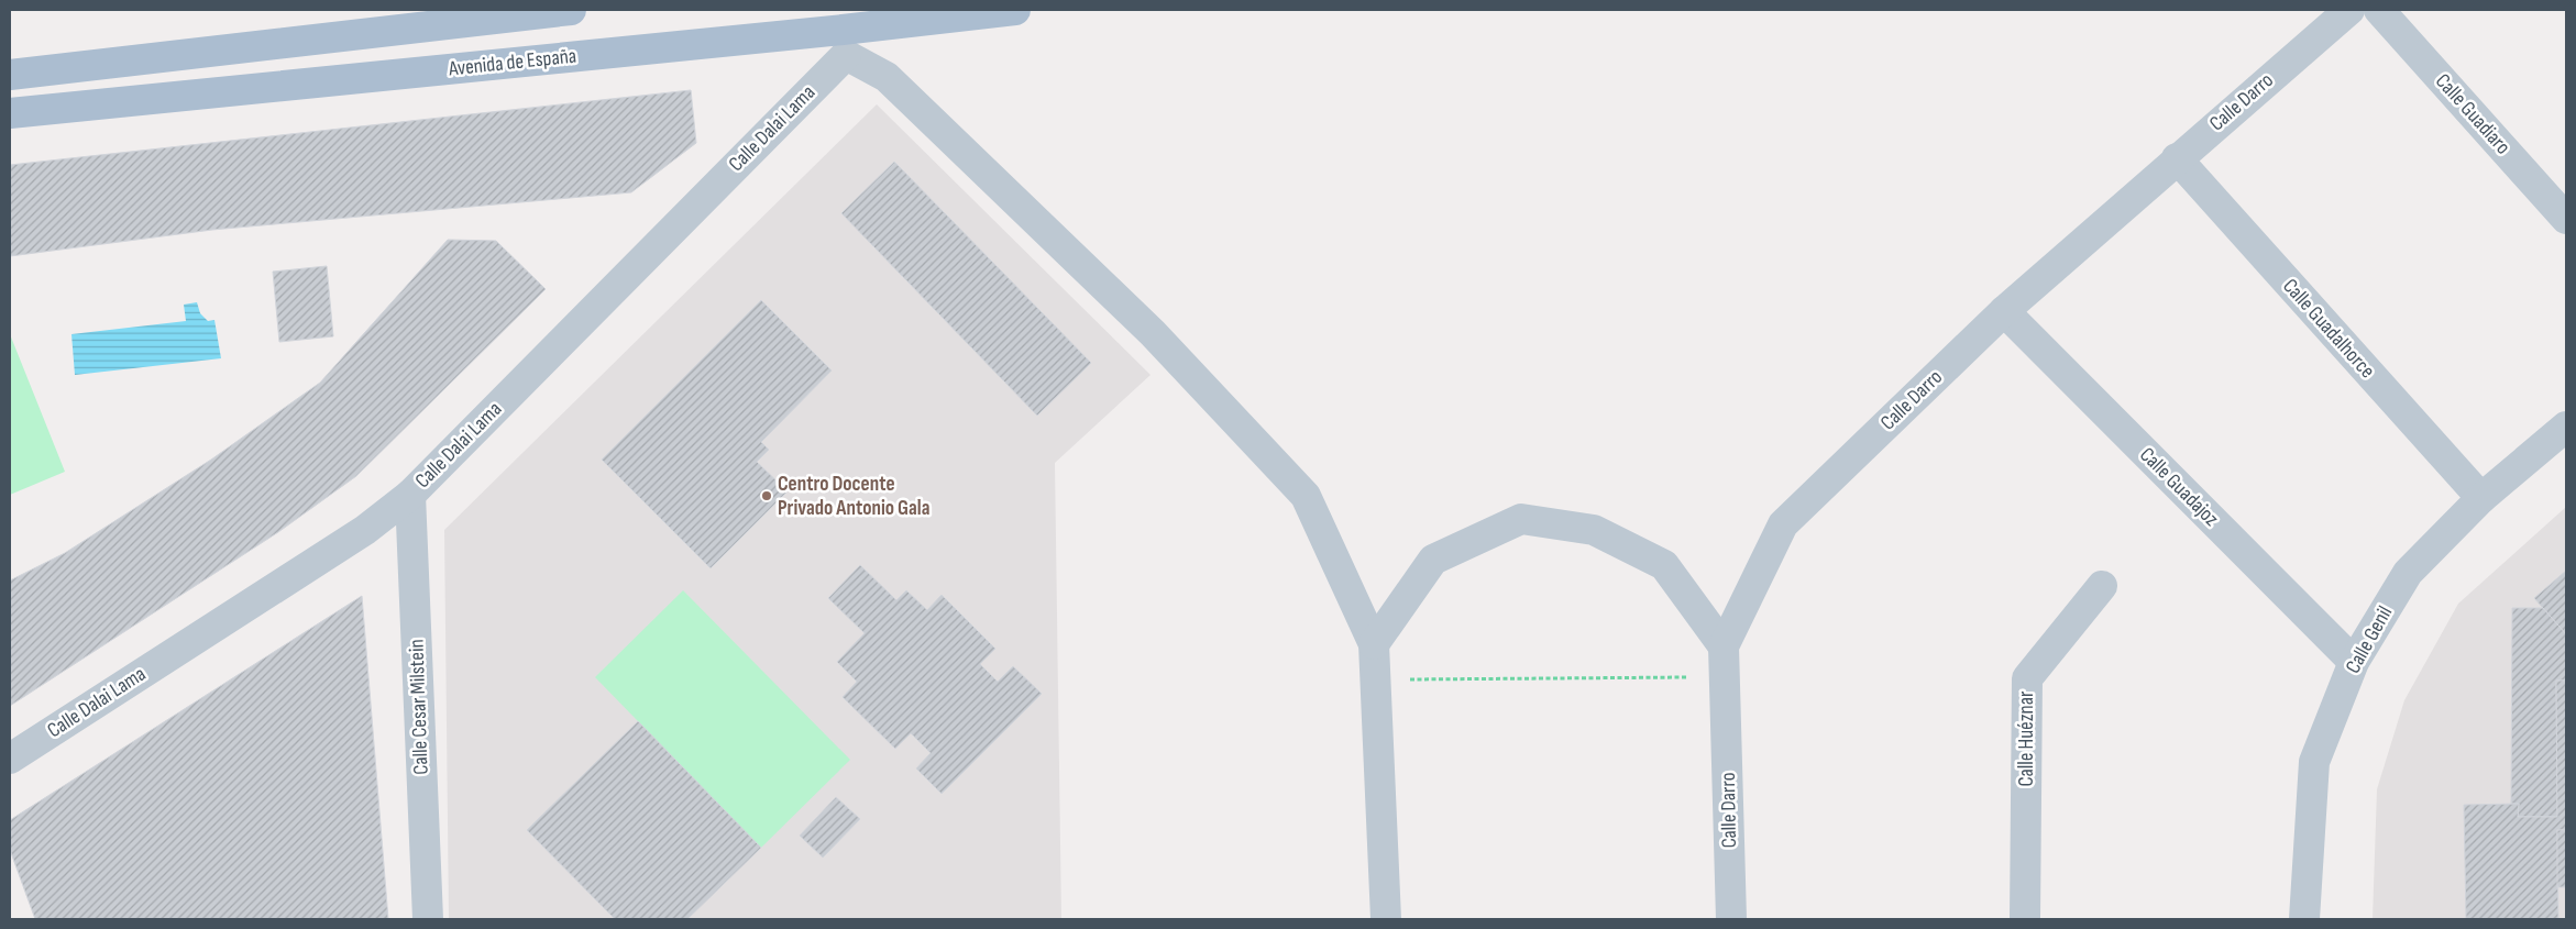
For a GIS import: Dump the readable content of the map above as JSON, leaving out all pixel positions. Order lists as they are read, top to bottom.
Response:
{
  "streets": {
    "main road": ["Avenida de España"],
    "street": [
      "Calle Darro",
      "Calle Guadiaro",
      "Calle Dalai Lama",
      "Calle Guadalhorce",
      "Calle Guadajoz",
      "Calle Genil",
      "Calle Cesar Milstein",
      "Calle Huéznar"
    ]
  },
  "crossings": [
    ["Avenida de España", "Calle Dalai Lama"],
    ["Calle Darro", "Calle Guadalhorce"],
    ["Calle Darro", "Calle Guadajoz"],
    ["Calle Dalai Lama", "Calle Cesar Milstein"],
    ["Calle Guadalhorce", "Calle Genil"],
    ["Calle Guadajoz", "Calle Genil"]
  ],
  "places": ["Centro Docente Privado Antonio Gala"]
}
